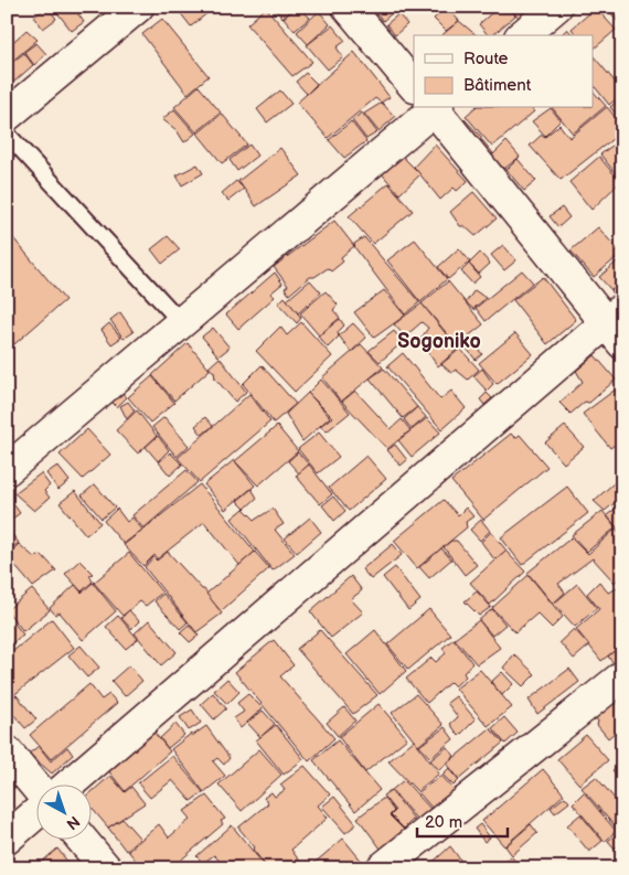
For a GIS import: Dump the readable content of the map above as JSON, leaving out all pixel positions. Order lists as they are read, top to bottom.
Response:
{
  "districts": ["Sogoniko"],
  "legend": ["Route", "Bâtiment"],
  "scale_bar": "20 m",
  "north": "bottom right"
}
